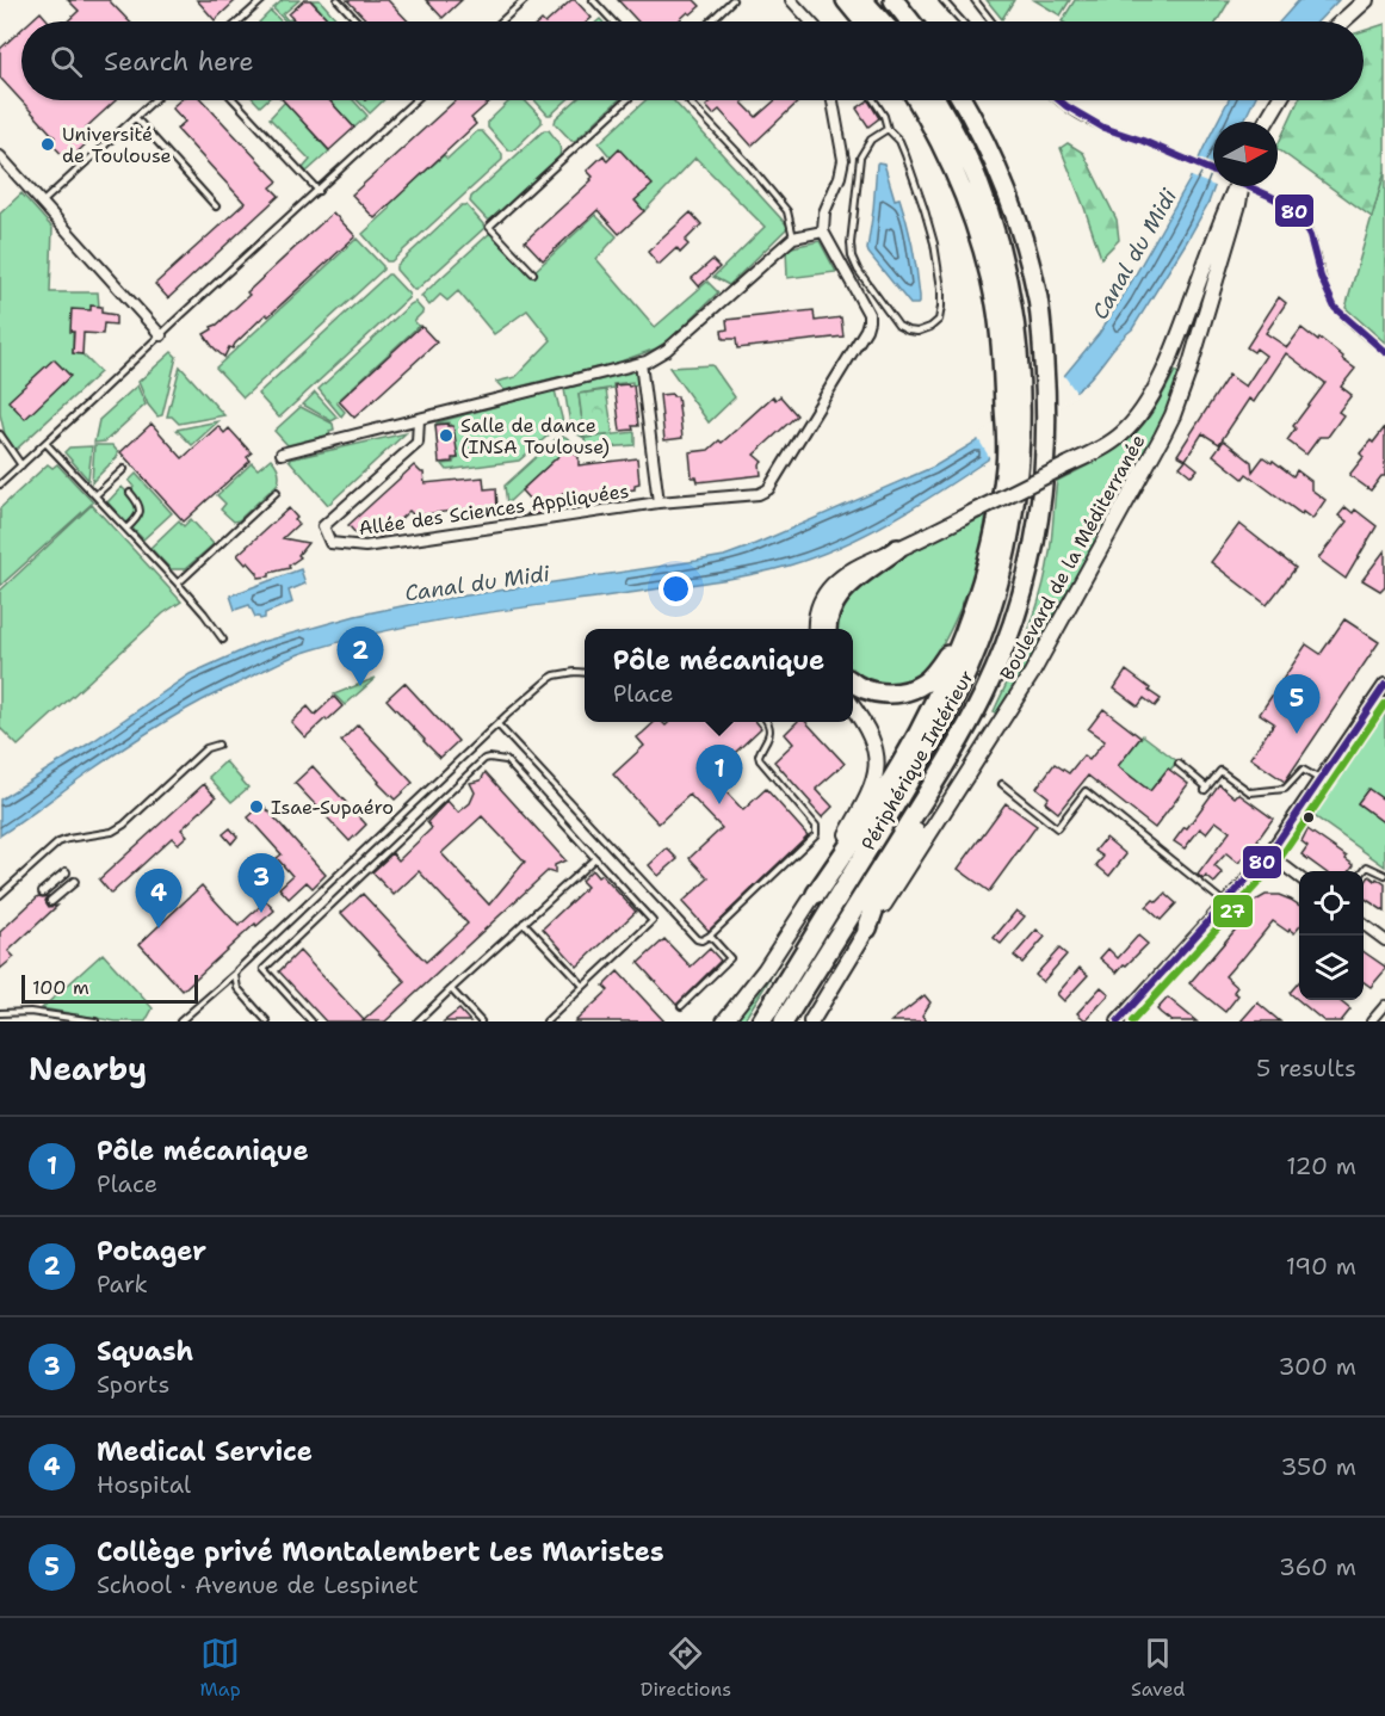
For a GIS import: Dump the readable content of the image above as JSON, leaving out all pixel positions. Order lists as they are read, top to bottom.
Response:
{
  "streets": {
    "highway": ["Périphérique Intérieur"],
    "main road": ["Boulevard de la Méditerranée"],
    "street": ["Allée des Sciences Appliquées"]
  },
  "water": ["Canal du Midi"],
  "places": ["Université de Toulouse", "Salle de dance (INSA Toulouse)", "Isae-Supaéro"],
  "lines": ["transit line 80", "transit line 27"],
  "scale_bar": "100 m",
  "north": "right",
  "page": {
    "search": "Search here",
    "pins": [
      "2",
      "5",
      "1",
      "3",
      "4"
    ],
    "popup": ["Pôle mécanique", "Place"],
    "scale": "100 m",
    "heading": ["Nearby", "5 results"],
    "list": [
      {
        "mark": "1",
        "name": "Pôle mécanique",
        "note": "Place",
        "value": "120 m"
      },
      {
        "mark": "2",
        "name": "Potager",
        "note": "Park",
        "value": "190 m"
      },
      {
        "mark": "3",
        "name": "Squash",
        "note": "Sports",
        "value": "300 m"
      },
      {
        "mark": "4",
        "name": "Medical Service",
        "note": "Hospital",
        "value": "350 m"
      },
      {
        "mark": "5",
        "name": "Collège privé Montalembert Les Maristes",
        "note": "School · Avenue de Lespinet",
        "value": "360 m"
      }
    ],
    "nav": ["Map", "Directions", "Saved"]
  }
}
